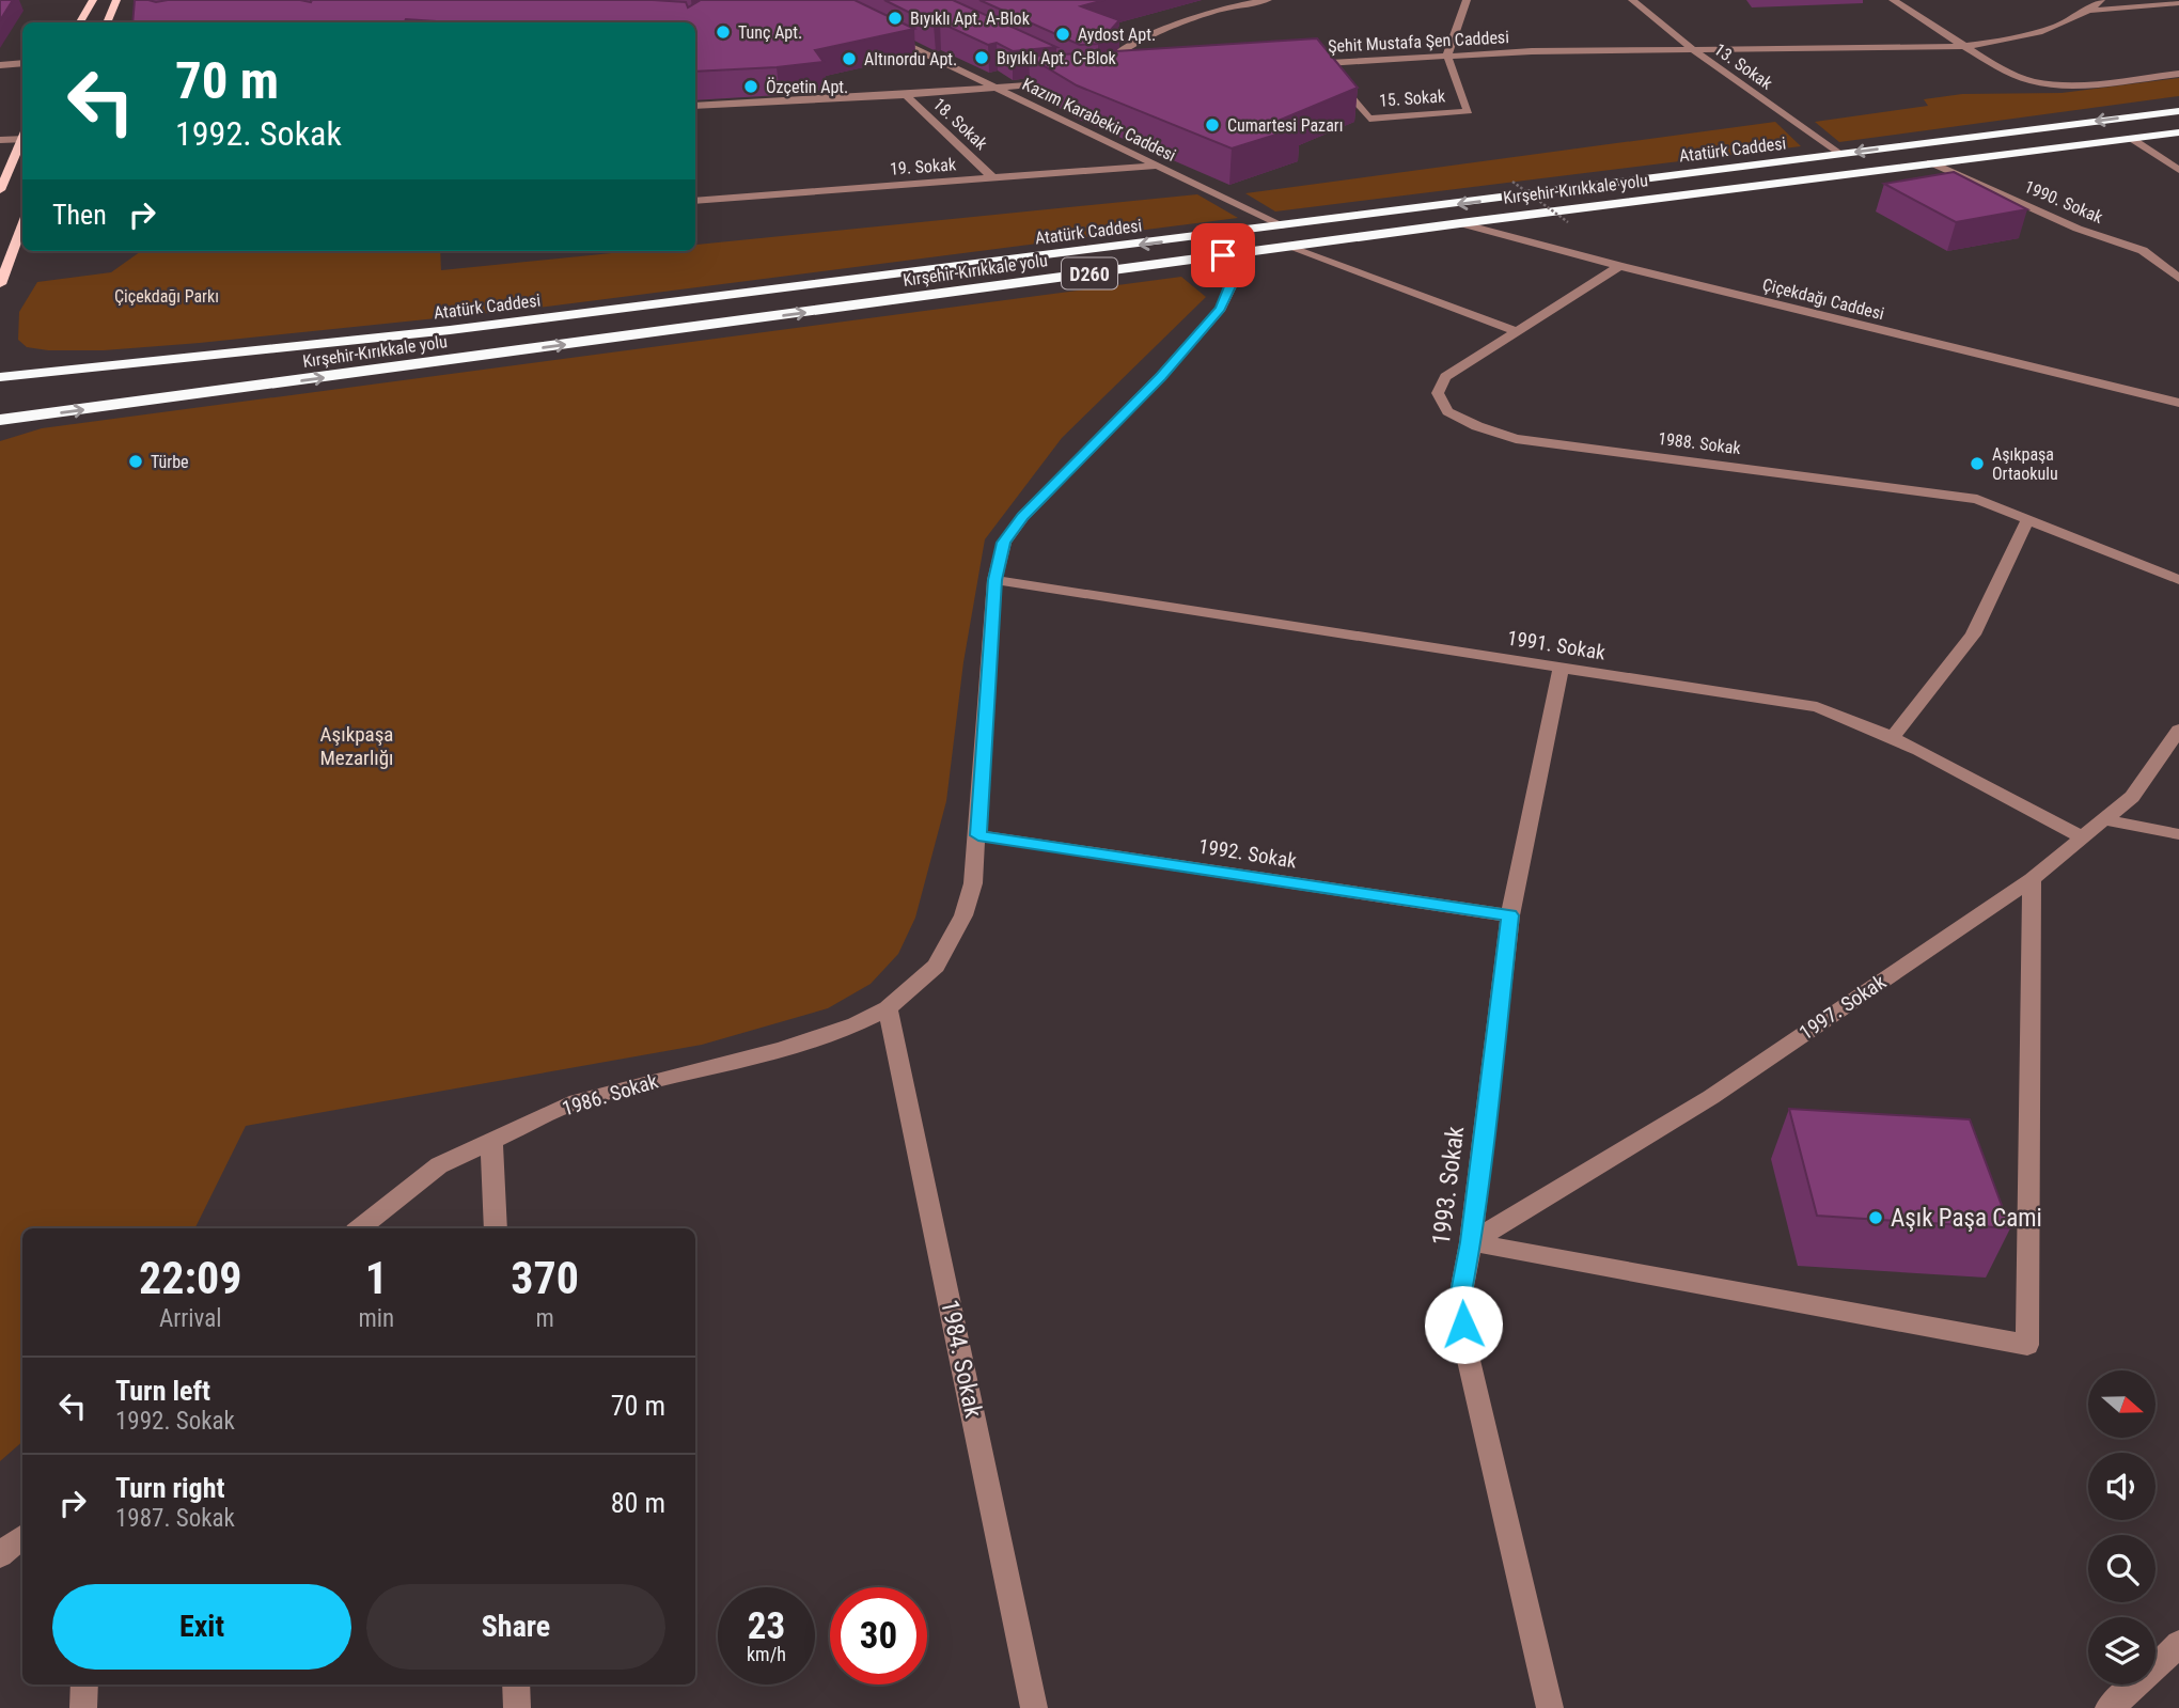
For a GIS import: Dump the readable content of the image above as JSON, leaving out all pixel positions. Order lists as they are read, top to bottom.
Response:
{
  "streets": {
    "highway": ["Atatürk Caddesi", "Kırşehir-Kırıkkale yolu", "D260"],
    "street": [
      "Şehit Mustafa Şen Caddesi",
      "13. Sokak",
      "15. Sokak",
      "Kazım Karabekir Caddesi",
      "18. Sokak",
      "19. Sokak",
      "1990. Sokak",
      "Çiçekdağı Caddesi",
      "1988. Sokak",
      "1991. Sokak",
      "1992. Sokak",
      "1997. Sokak",
      "1986. Sokak",
      "1993. Sokak",
      "1984. Sokak"
    ]
  },
  "crossings": [
    ["Şehit Mustafa Şen Caddesi", "13. Sokak"],
    ["Şehit Mustafa Şen Caddesi", "15. Sokak"],
    ["13. Sokak", "Atatürk Caddesi"],
    ["Kazım Karabekir Caddesi", "Atatürk Caddesi"],
    ["Kazım Karabekir Caddesi", "19. Sokak"],
    ["18. Sokak", "19. Sokak"],
    ["Kırşehir-Kırıkkale yolu", "1990. Sokak"],
    ["Kırşehir-Kırıkkale yolu", "Çiçekdağı Caddesi"],
    ["Kırşehir-Kırıkkale yolu", "1986. Sokak"],
    ["Çiçekdağı Caddesi", "1988. Sokak"],
    ["1991. Sokak", "1997. Sokak"],
    ["1991. Sokak", "1986. Sokak"],
    ["1991. Sokak", "1993. Sokak"],
    ["1992. Sokak", "1986. Sokak"],
    ["1992. Sokak", "1993. Sokak"],
    ["1997. Sokak", "1993. Sokak"],
    ["1986. Sokak", "1984. Sokak"]
  ],
  "one_way": ["Atatürk Caddesi", "Kırşehir-Kırıkkale yolu"],
  "parks": ["Çiçekdağı Parkı", "Aşıkpaşa Mezarlığı"],
  "places": [
    "Bıyıklı Apt. A-Blok",
    "Tunç Apt.",
    "Aydost Apt.",
    "Bıyıklı Apt. C-Blok",
    "Altınordu Apt.",
    "Özçetin Apt.",
    "Cumartesi Pazarı",
    "Türbe",
    "Aşıkpaşa Ortaokulu",
    "Aşık Paşa Cami"
  ],
  "north": "right",
  "page": {
    "turn": ["70 m", "1992. Sokak"],
    "then": "Then",
    "eta": [
      "22:09",
      "Arrival",
      "1",
      "min",
      "370",
      "m"
    ],
    "list": [
      {
        "name": "Turn left",
        "note": "1992. Sokak",
        "value": "70 m"
      },
      {
        "name": "Turn right",
        "note": "1987. Sokak",
        "value": "80 m"
      }
    ],
    "buttons": ["Exit", "Share"],
    "speed": "23 km/h",
    "limit": "30"
  }
}
